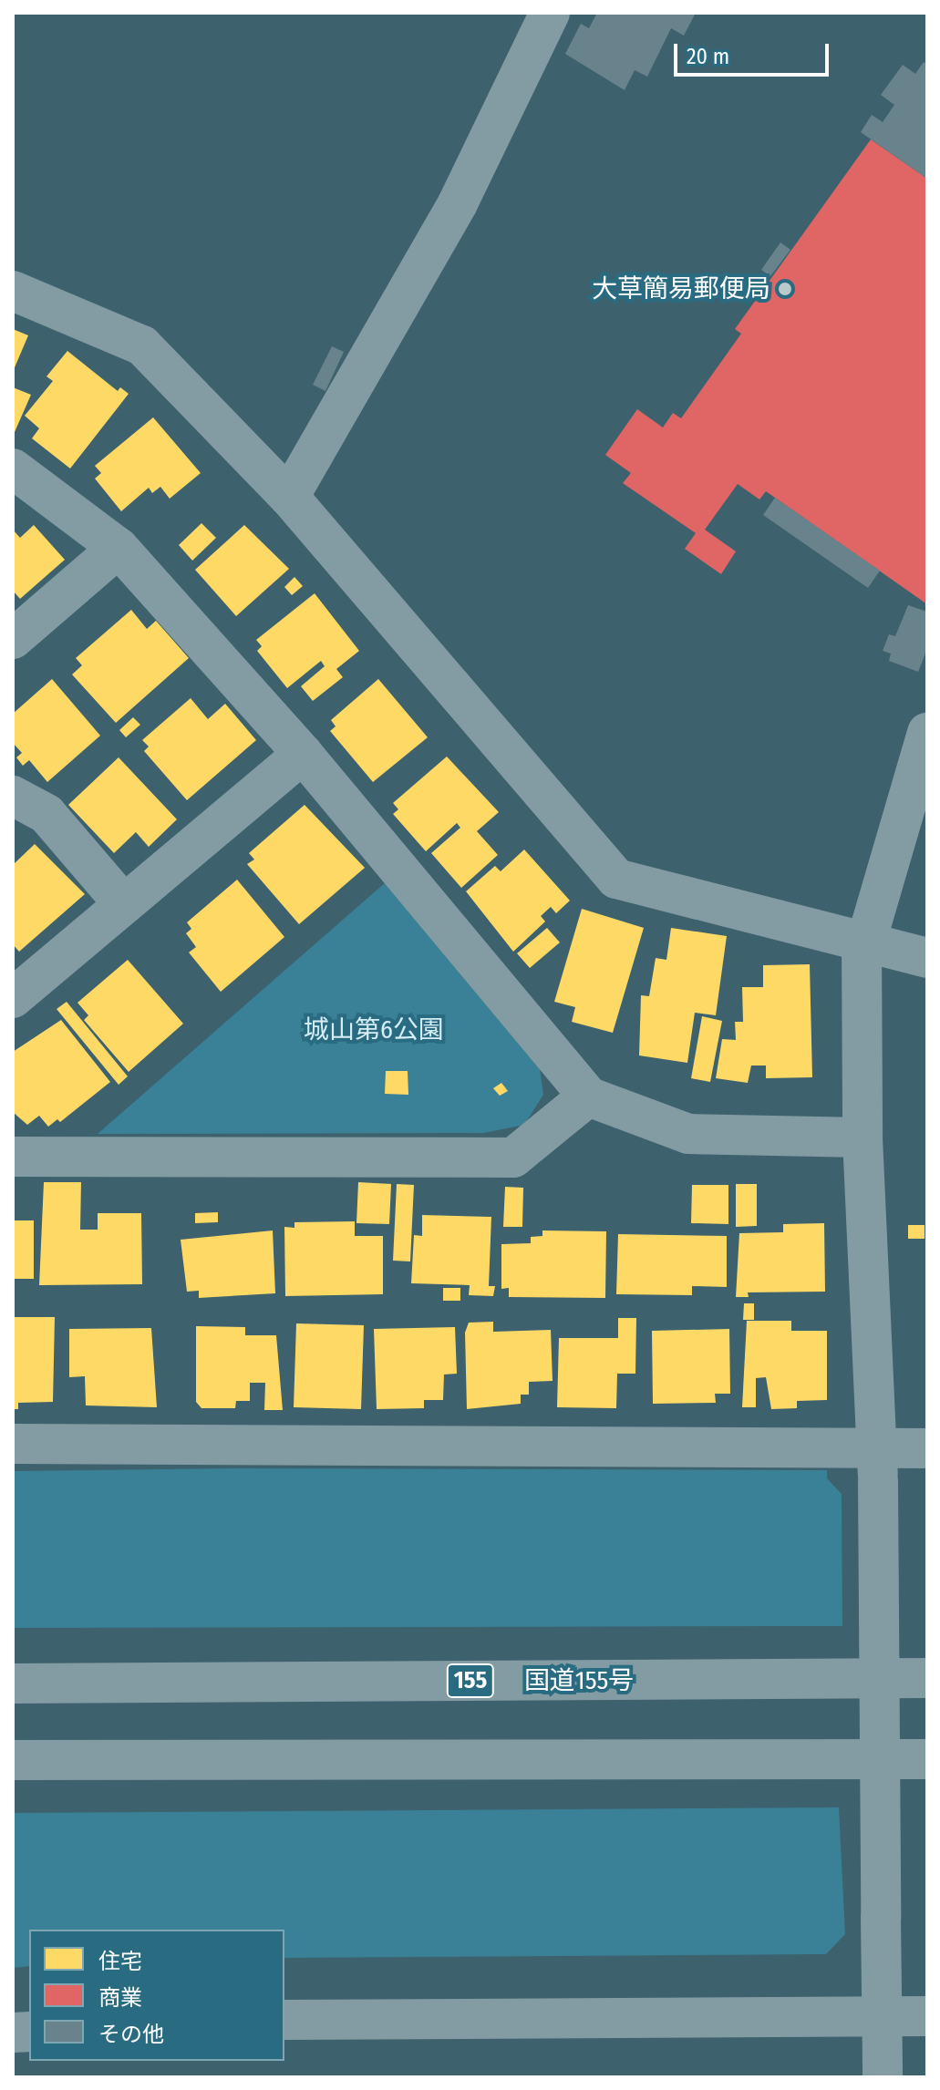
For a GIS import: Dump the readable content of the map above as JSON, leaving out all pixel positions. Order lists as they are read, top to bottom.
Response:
{
  "streets": {
    "highway": ["155", "国道155号"]
  },
  "parks": ["城山第6公園"],
  "places": ["大草簡易郵便局"],
  "legend": ["住宅", "商業", "その他"],
  "scale_bar": "20 m"
}
